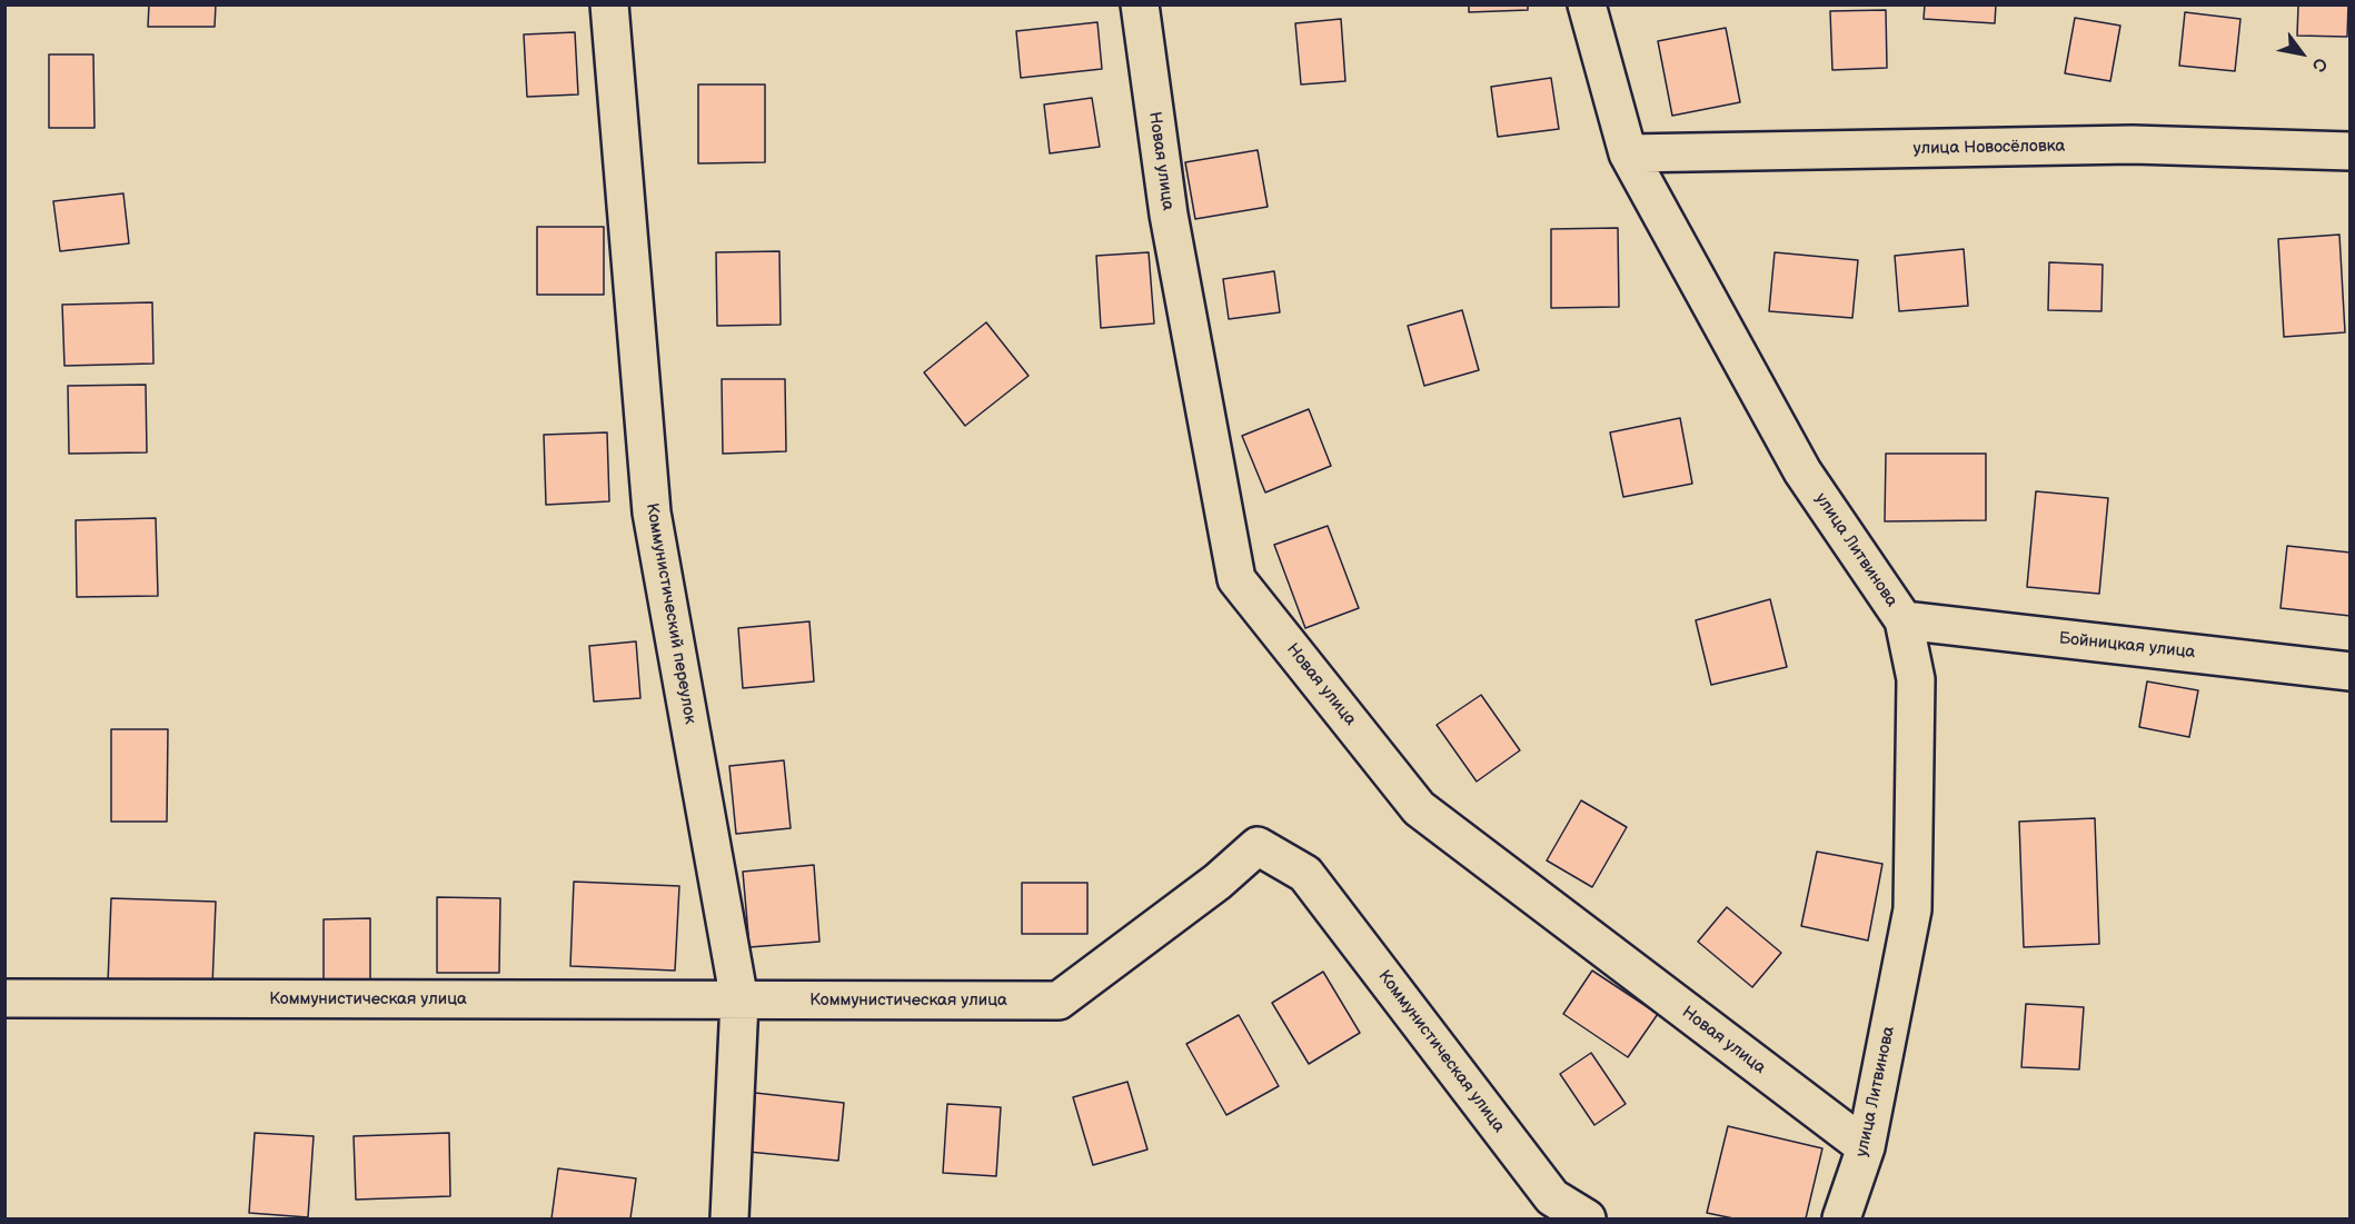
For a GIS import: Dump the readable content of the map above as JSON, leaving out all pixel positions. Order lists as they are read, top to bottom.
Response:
{
  "streets": {
    "street": [
      "улица Новосёловка",
      "Новая улица",
      "улица Литвинова",
      "Коммунистический переулок",
      "Бойницкая улица",
      "Коммунистическая улица"
    ]
  },
  "crossings": [
    ["улица Новосёловка", "улица Литвинова"],
    ["Новая улица", "улица Литвинова"],
    ["улица Литвинова", "Бойницкая улица"],
    ["Коммунистический переулок", "Коммунистическая улица"]
  ],
  "north": "bottom right"
}
